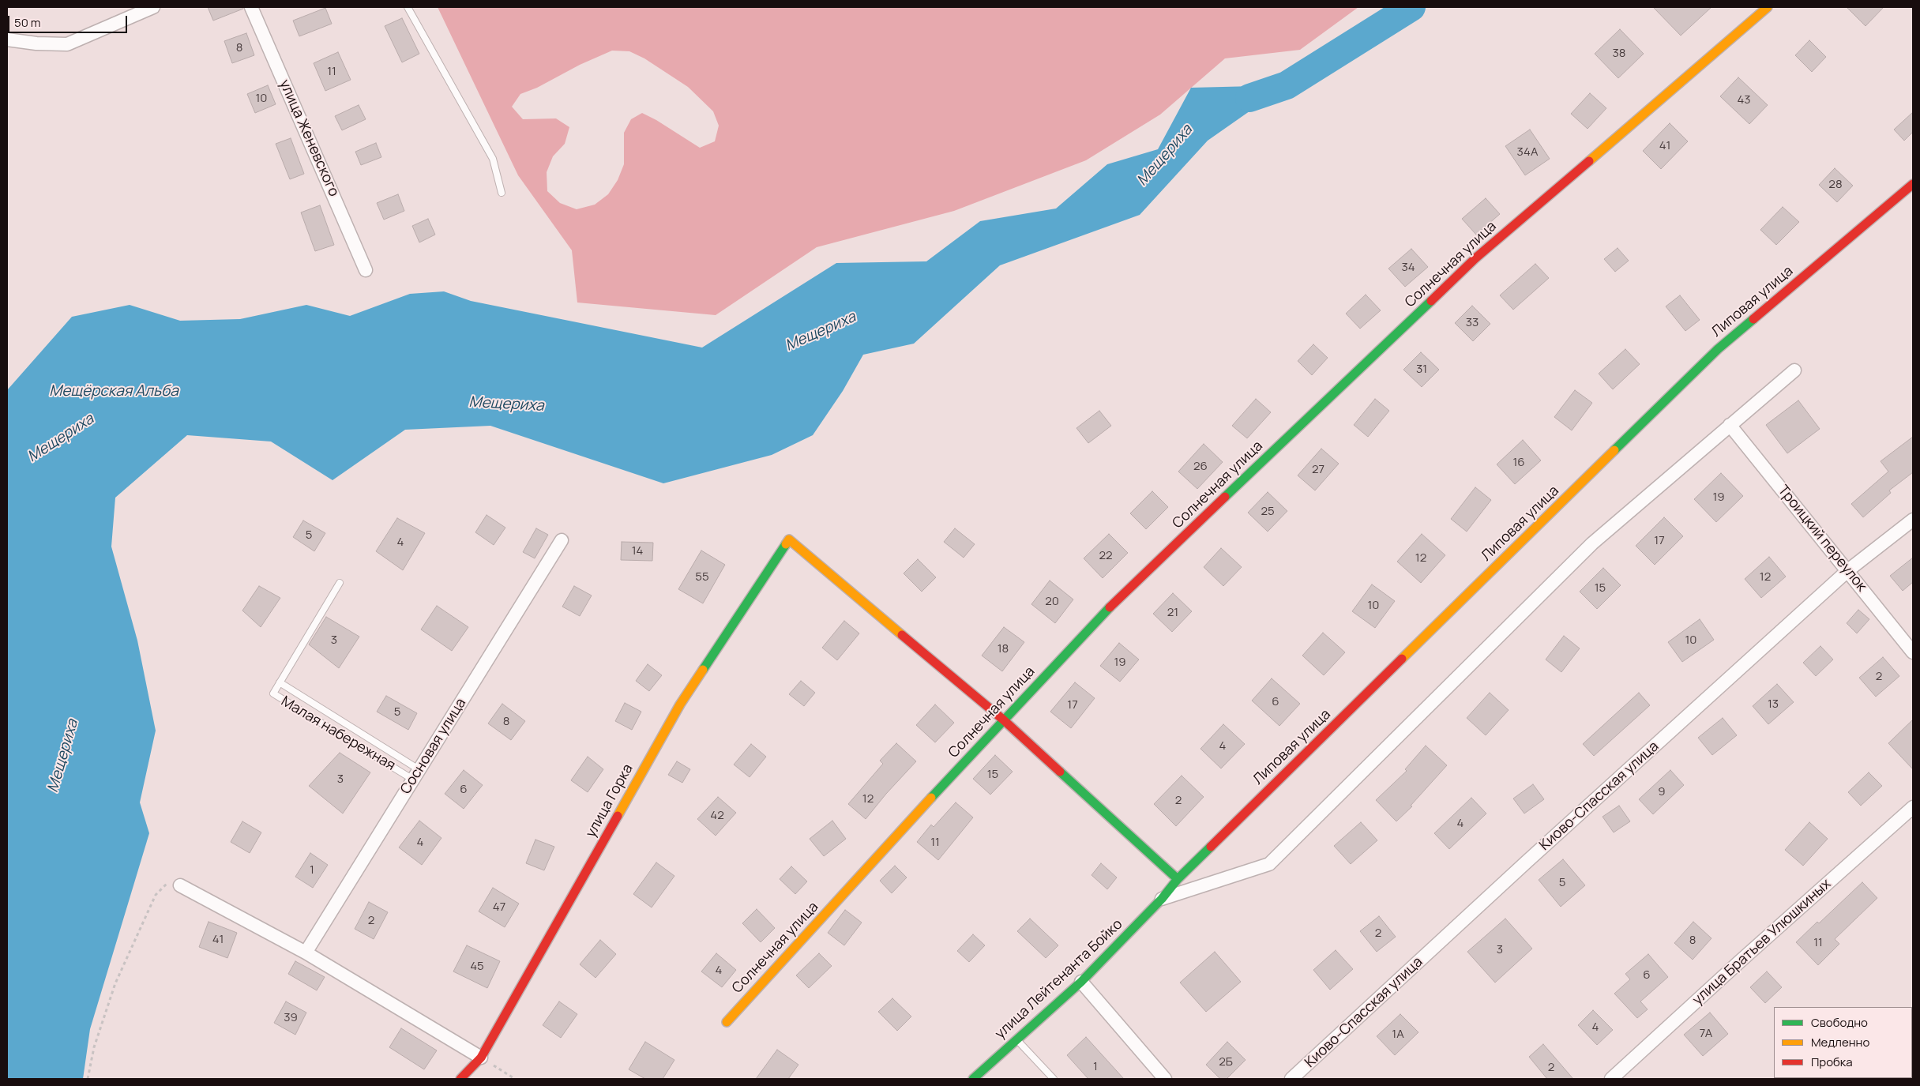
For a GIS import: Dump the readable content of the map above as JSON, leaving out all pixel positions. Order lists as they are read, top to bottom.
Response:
{
  "streets": {
    "street": [
      "улица Женевского",
      "Солнечная улица",
      "Липовая улица",
      "Троицкий переулок",
      "Сосновая улица",
      "Киово-Спасская улица",
      "улица Горка",
      "улица Братьев Улюшкиных",
      "улица Лейтенанта Бойко"
    ],
    "lane": ["Малая набережная"]
  },
  "crossings": [
    ["Солнечная улица", "улица Горка"],
    ["Липовая улица", "улица Лейтенанта Бойко"],
    ["Троицкий переулок", "Киово-Спасская улица"],
    ["Малая набережная", "Сосновая улица"]
  ],
  "water": ["Мещериха", "Мещёрская Альба"],
  "house_numbers": [
    "8",
    "38",
    "11",
    "10",
    "43",
    "41",
    "34А",
    "28",
    "34",
    "33",
    "31",
    "16",
    "26",
    "27",
    "19",
    "25",
    "5",
    "17",
    "4",
    "14",
    "22",
    "12",
    "55",
    "12",
    "15",
    "20",
    "10",
    "21",
    "3",
    "10",
    "18",
    "19",
    "2",
    "6",
    "13",
    "17",
    "5",
    "8",
    "4",
    "15",
    "3",
    "6",
    "9",
    "12",
    "2",
    "42",
    "4",
    "4",
    "11",
    "1",
    "5",
    "47",
    "2",
    "2",
    "41",
    "8",
    "11",
    "3",
    "45",
    "4",
    "6",
    "39",
    "4",
    "7А",
    "1А",
    "2Б",
    "1",
    "2"
  ],
  "legend": ["Свободно", "Медленно", "Пробка"],
  "scale_bar": "50 m"
}
